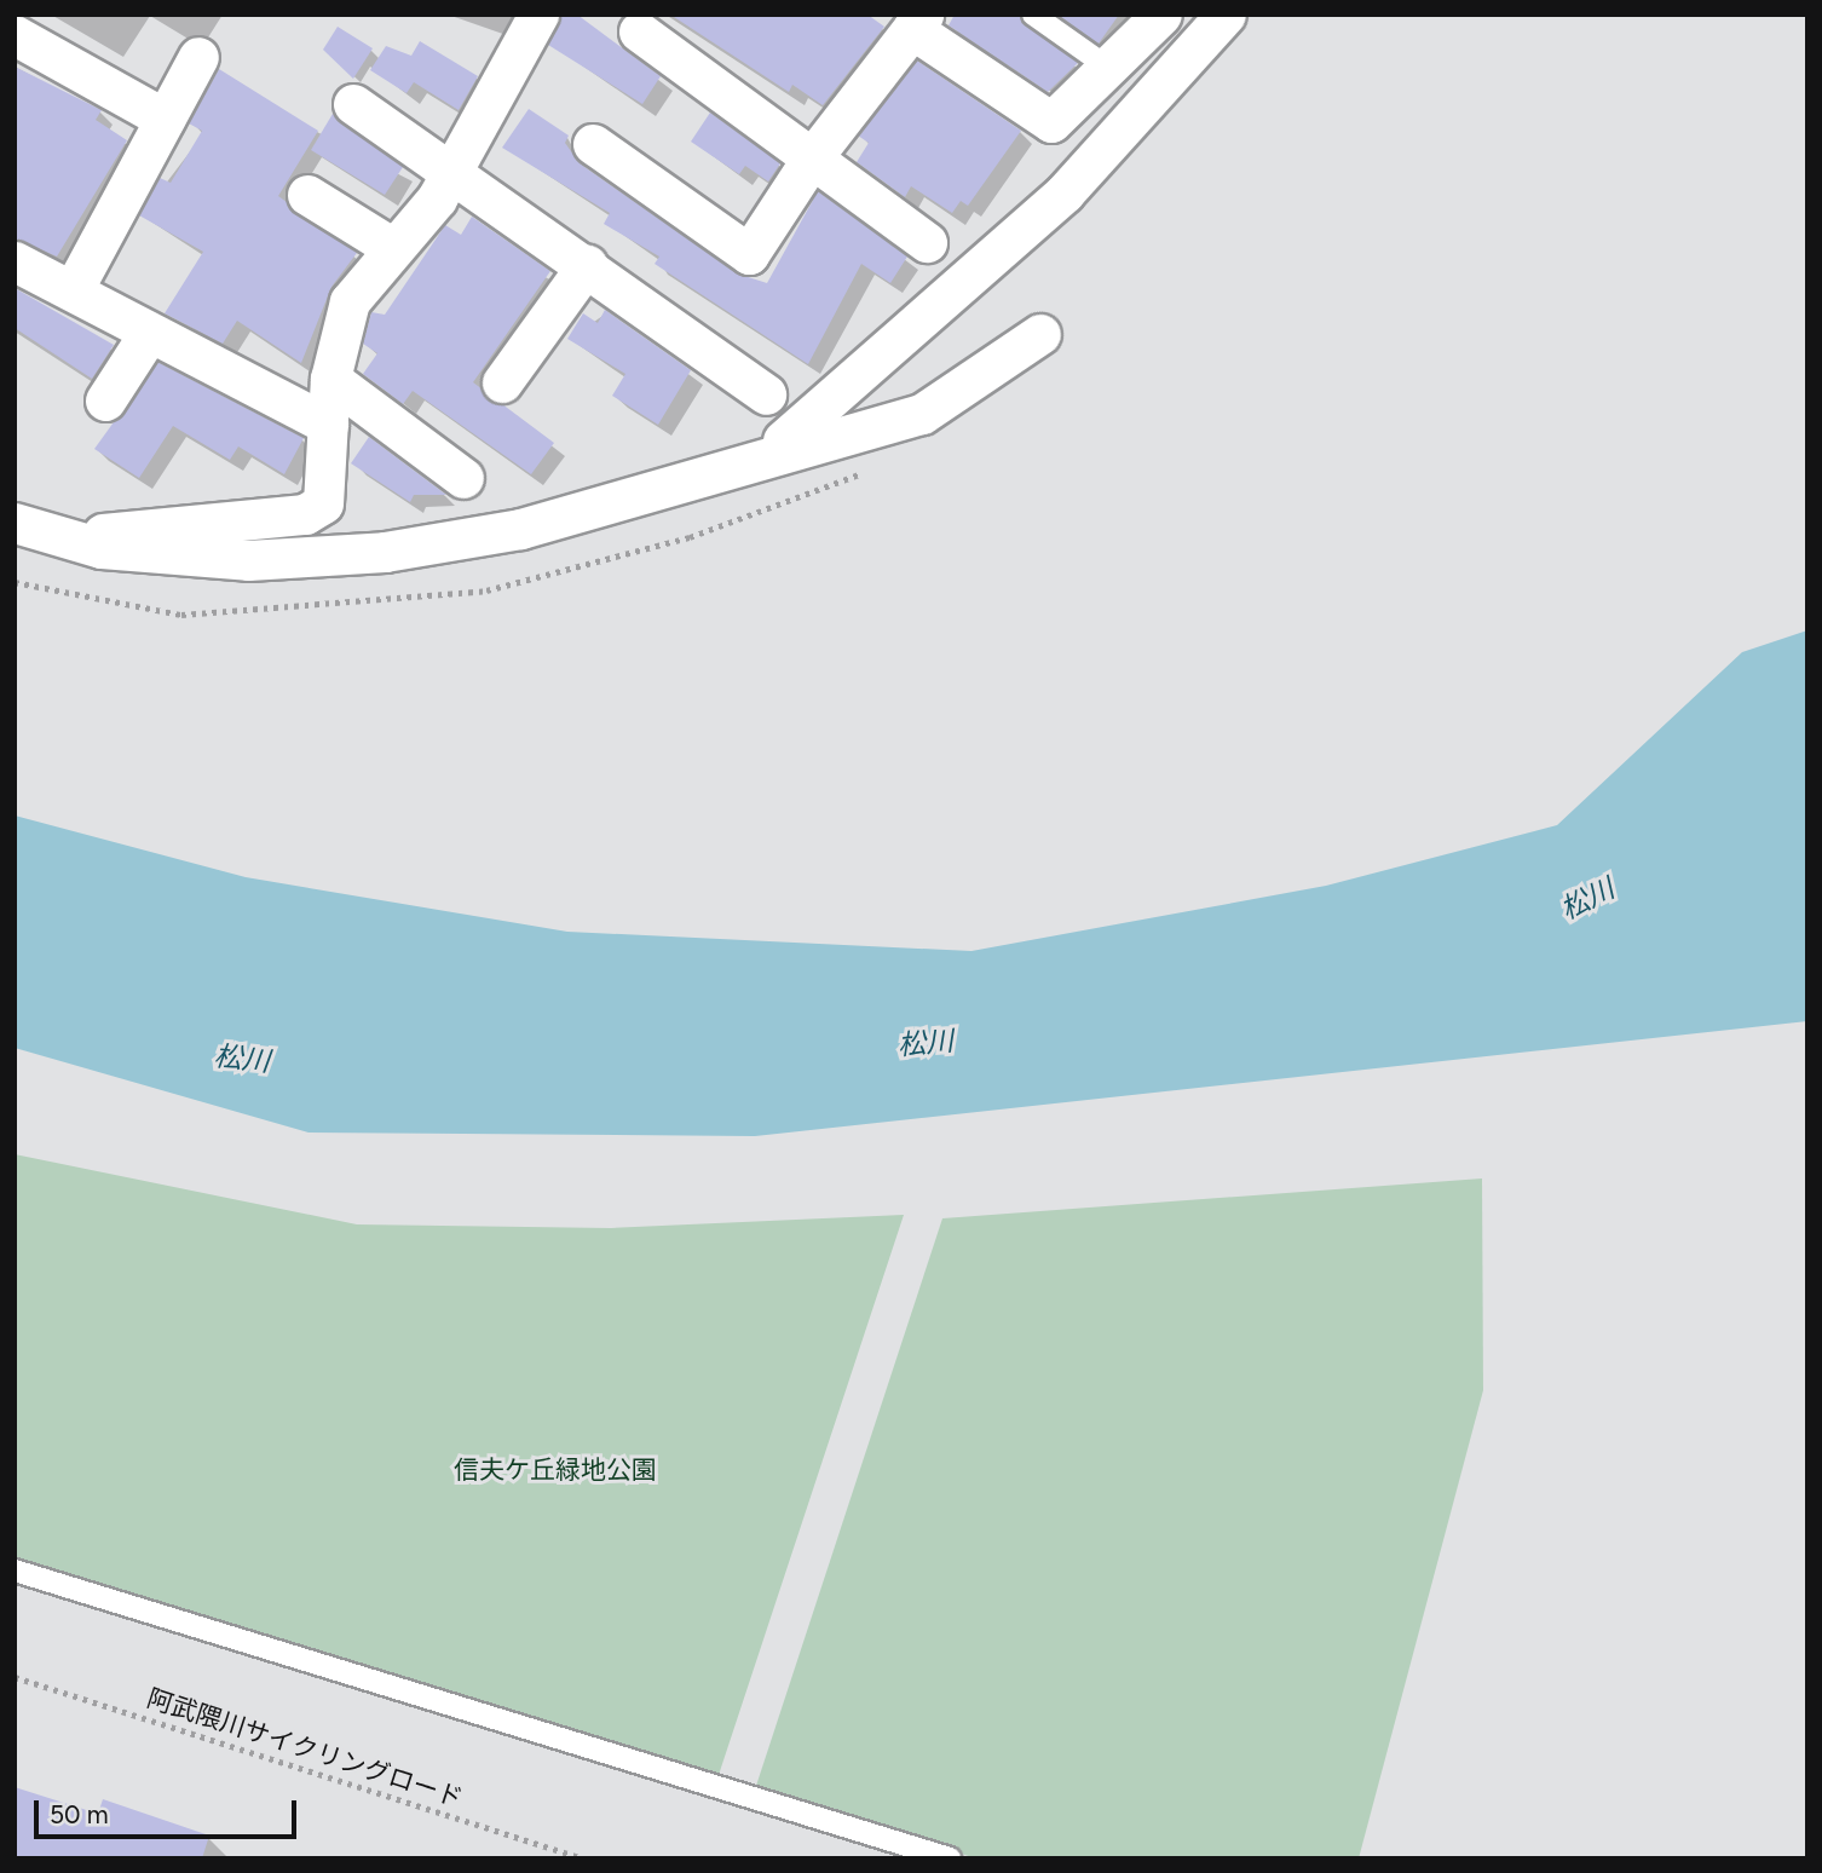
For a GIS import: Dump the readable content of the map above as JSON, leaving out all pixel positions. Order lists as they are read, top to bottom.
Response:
{
  "streets": {
    "path": ["阿武隈川サイクリングロード"]
  },
  "water": ["松川"],
  "parks": ["信夫ケ丘緑地公園"],
  "scale_bar": "50 m"
}
